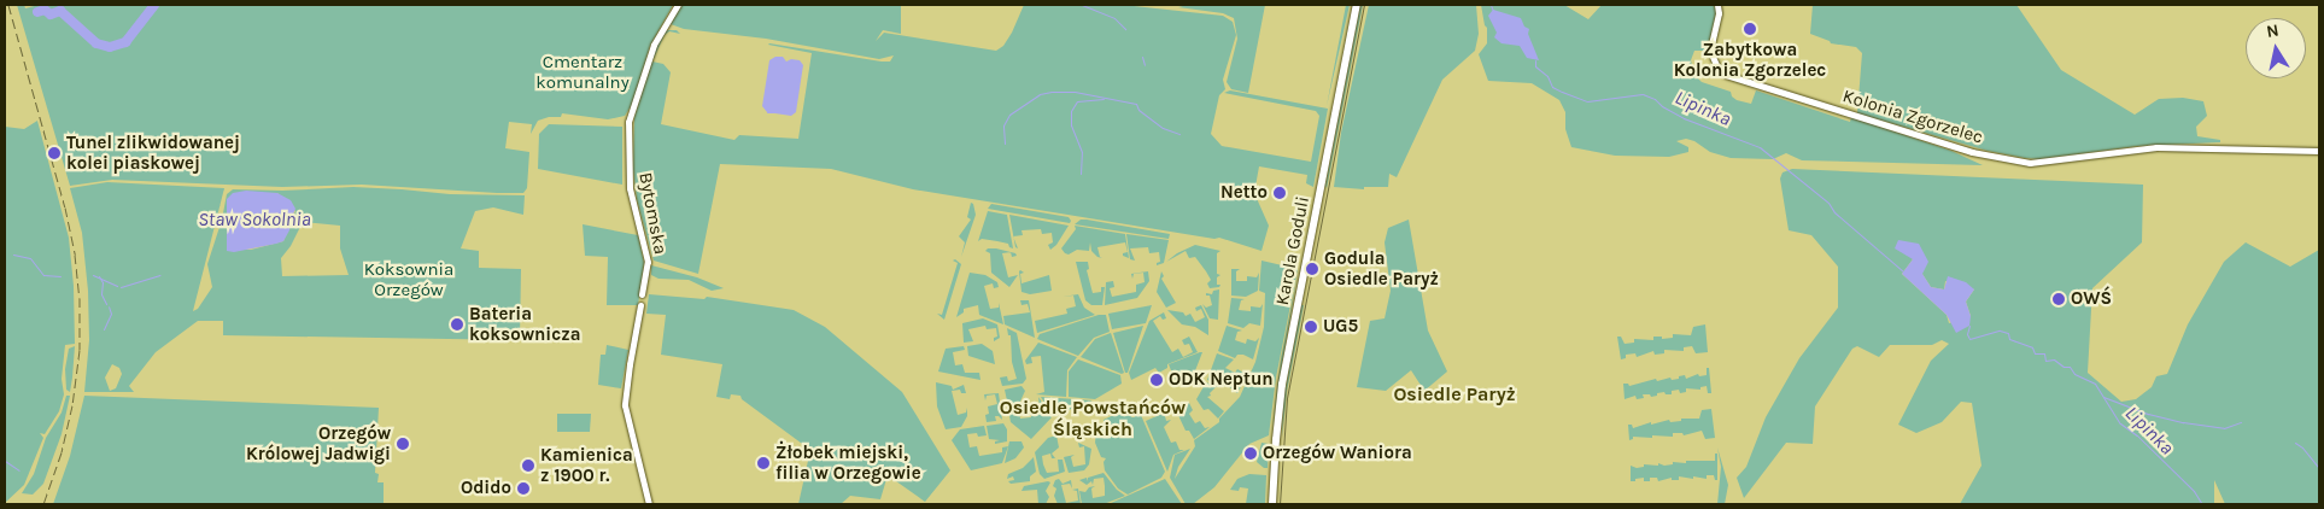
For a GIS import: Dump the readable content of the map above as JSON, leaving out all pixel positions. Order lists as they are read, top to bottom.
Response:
{
  "streets": {
    "main road": ["Karola Goduli"],
    "street": ["Kolonia Zgorzelec", "Bytomska"]
  },
  "districts": ["Osiedle Paryż", "Osiedle Powstańców Śląskich"],
  "water": ["Lipinka", "Staw Sokolnia"],
  "parks": ["Cmentarz komunalny", "Koksownia Orzegów"],
  "places": [
    "Zabytkowa Kolonia Zgorzelec",
    "Tunel zlikwidowanej kolei piaskowej",
    "Netto",
    "Godula Osiedle Paryż",
    "OWŚ",
    "Bateria koksownicza",
    "UG5",
    "ODK Neptun",
    "Orzegów Królowej Jadwigi",
    "Orzegów Waniora",
    "Żłobek miejski, filia w Orzegowie",
    "Kamienica z 1900 r.",
    "Odido"
  ],
  "north": "top"
}
